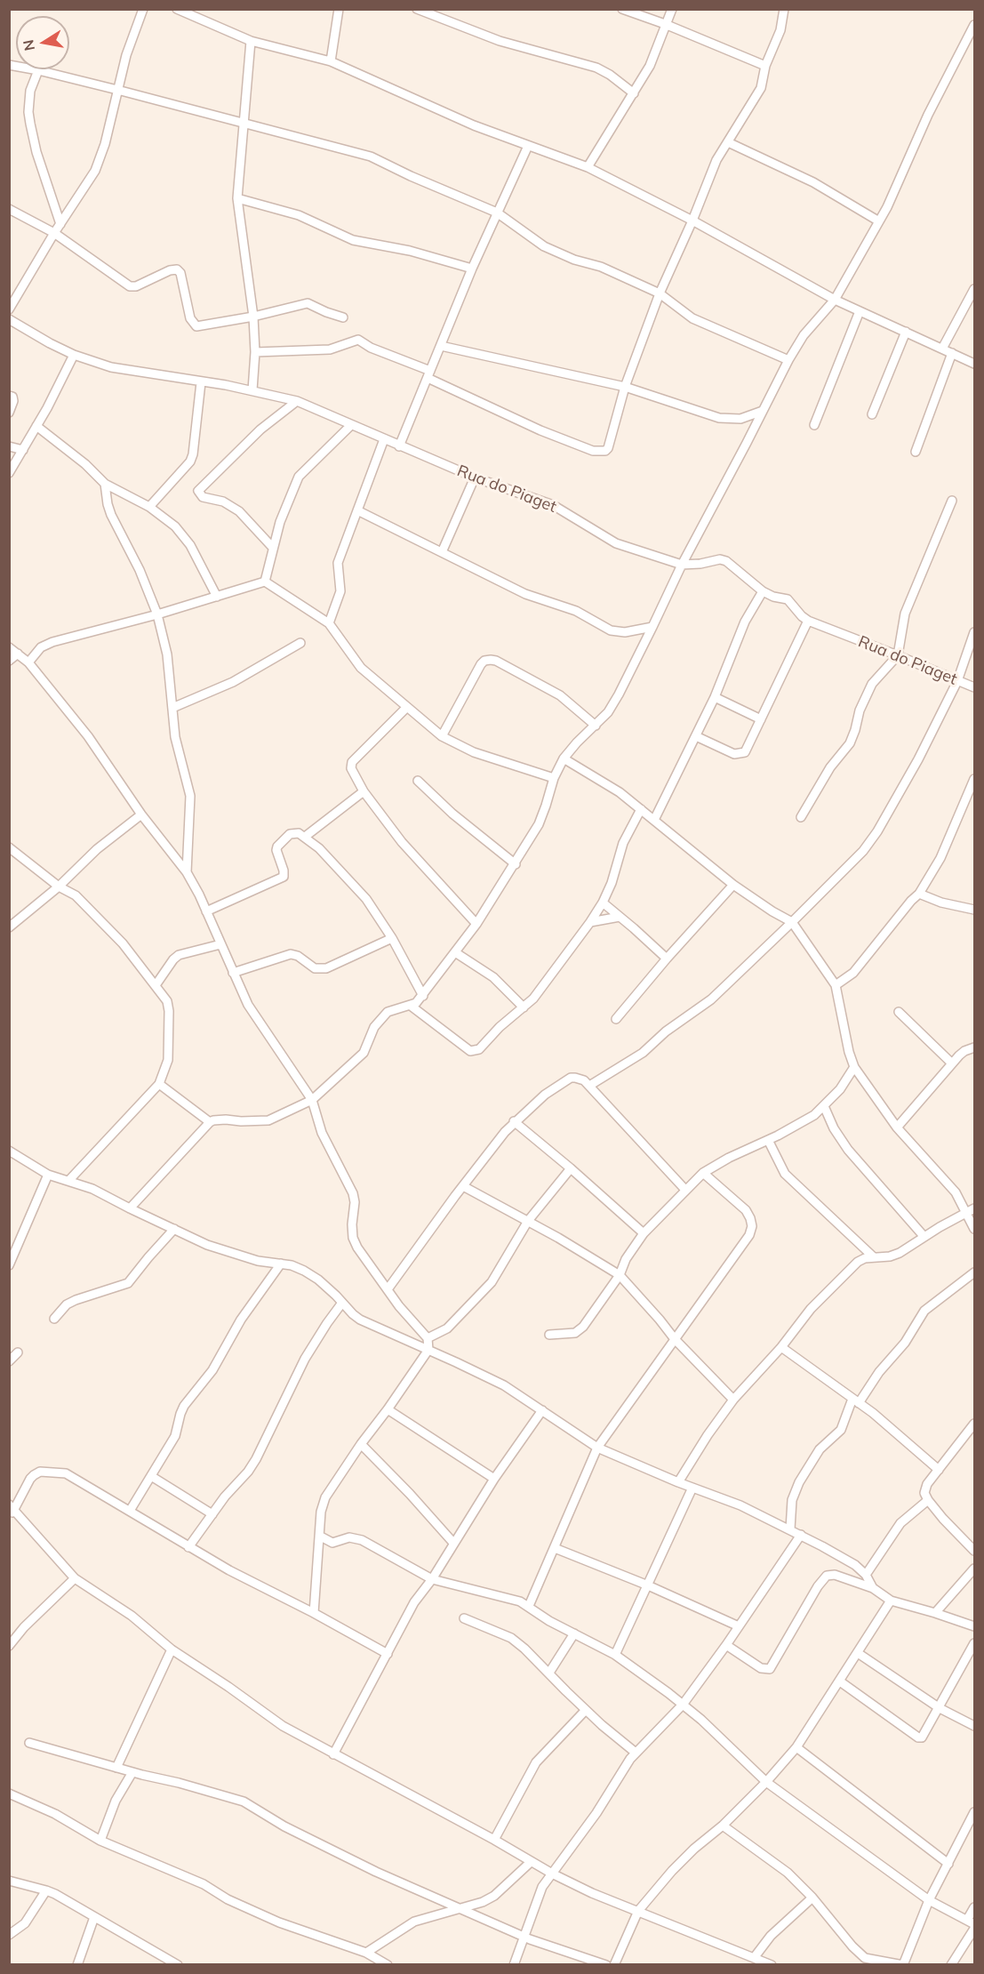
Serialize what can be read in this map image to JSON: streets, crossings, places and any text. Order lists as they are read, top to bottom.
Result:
{
  "streets": {
    "street": ["Rua do Piaget"]
  },
  "north": "left"
}
